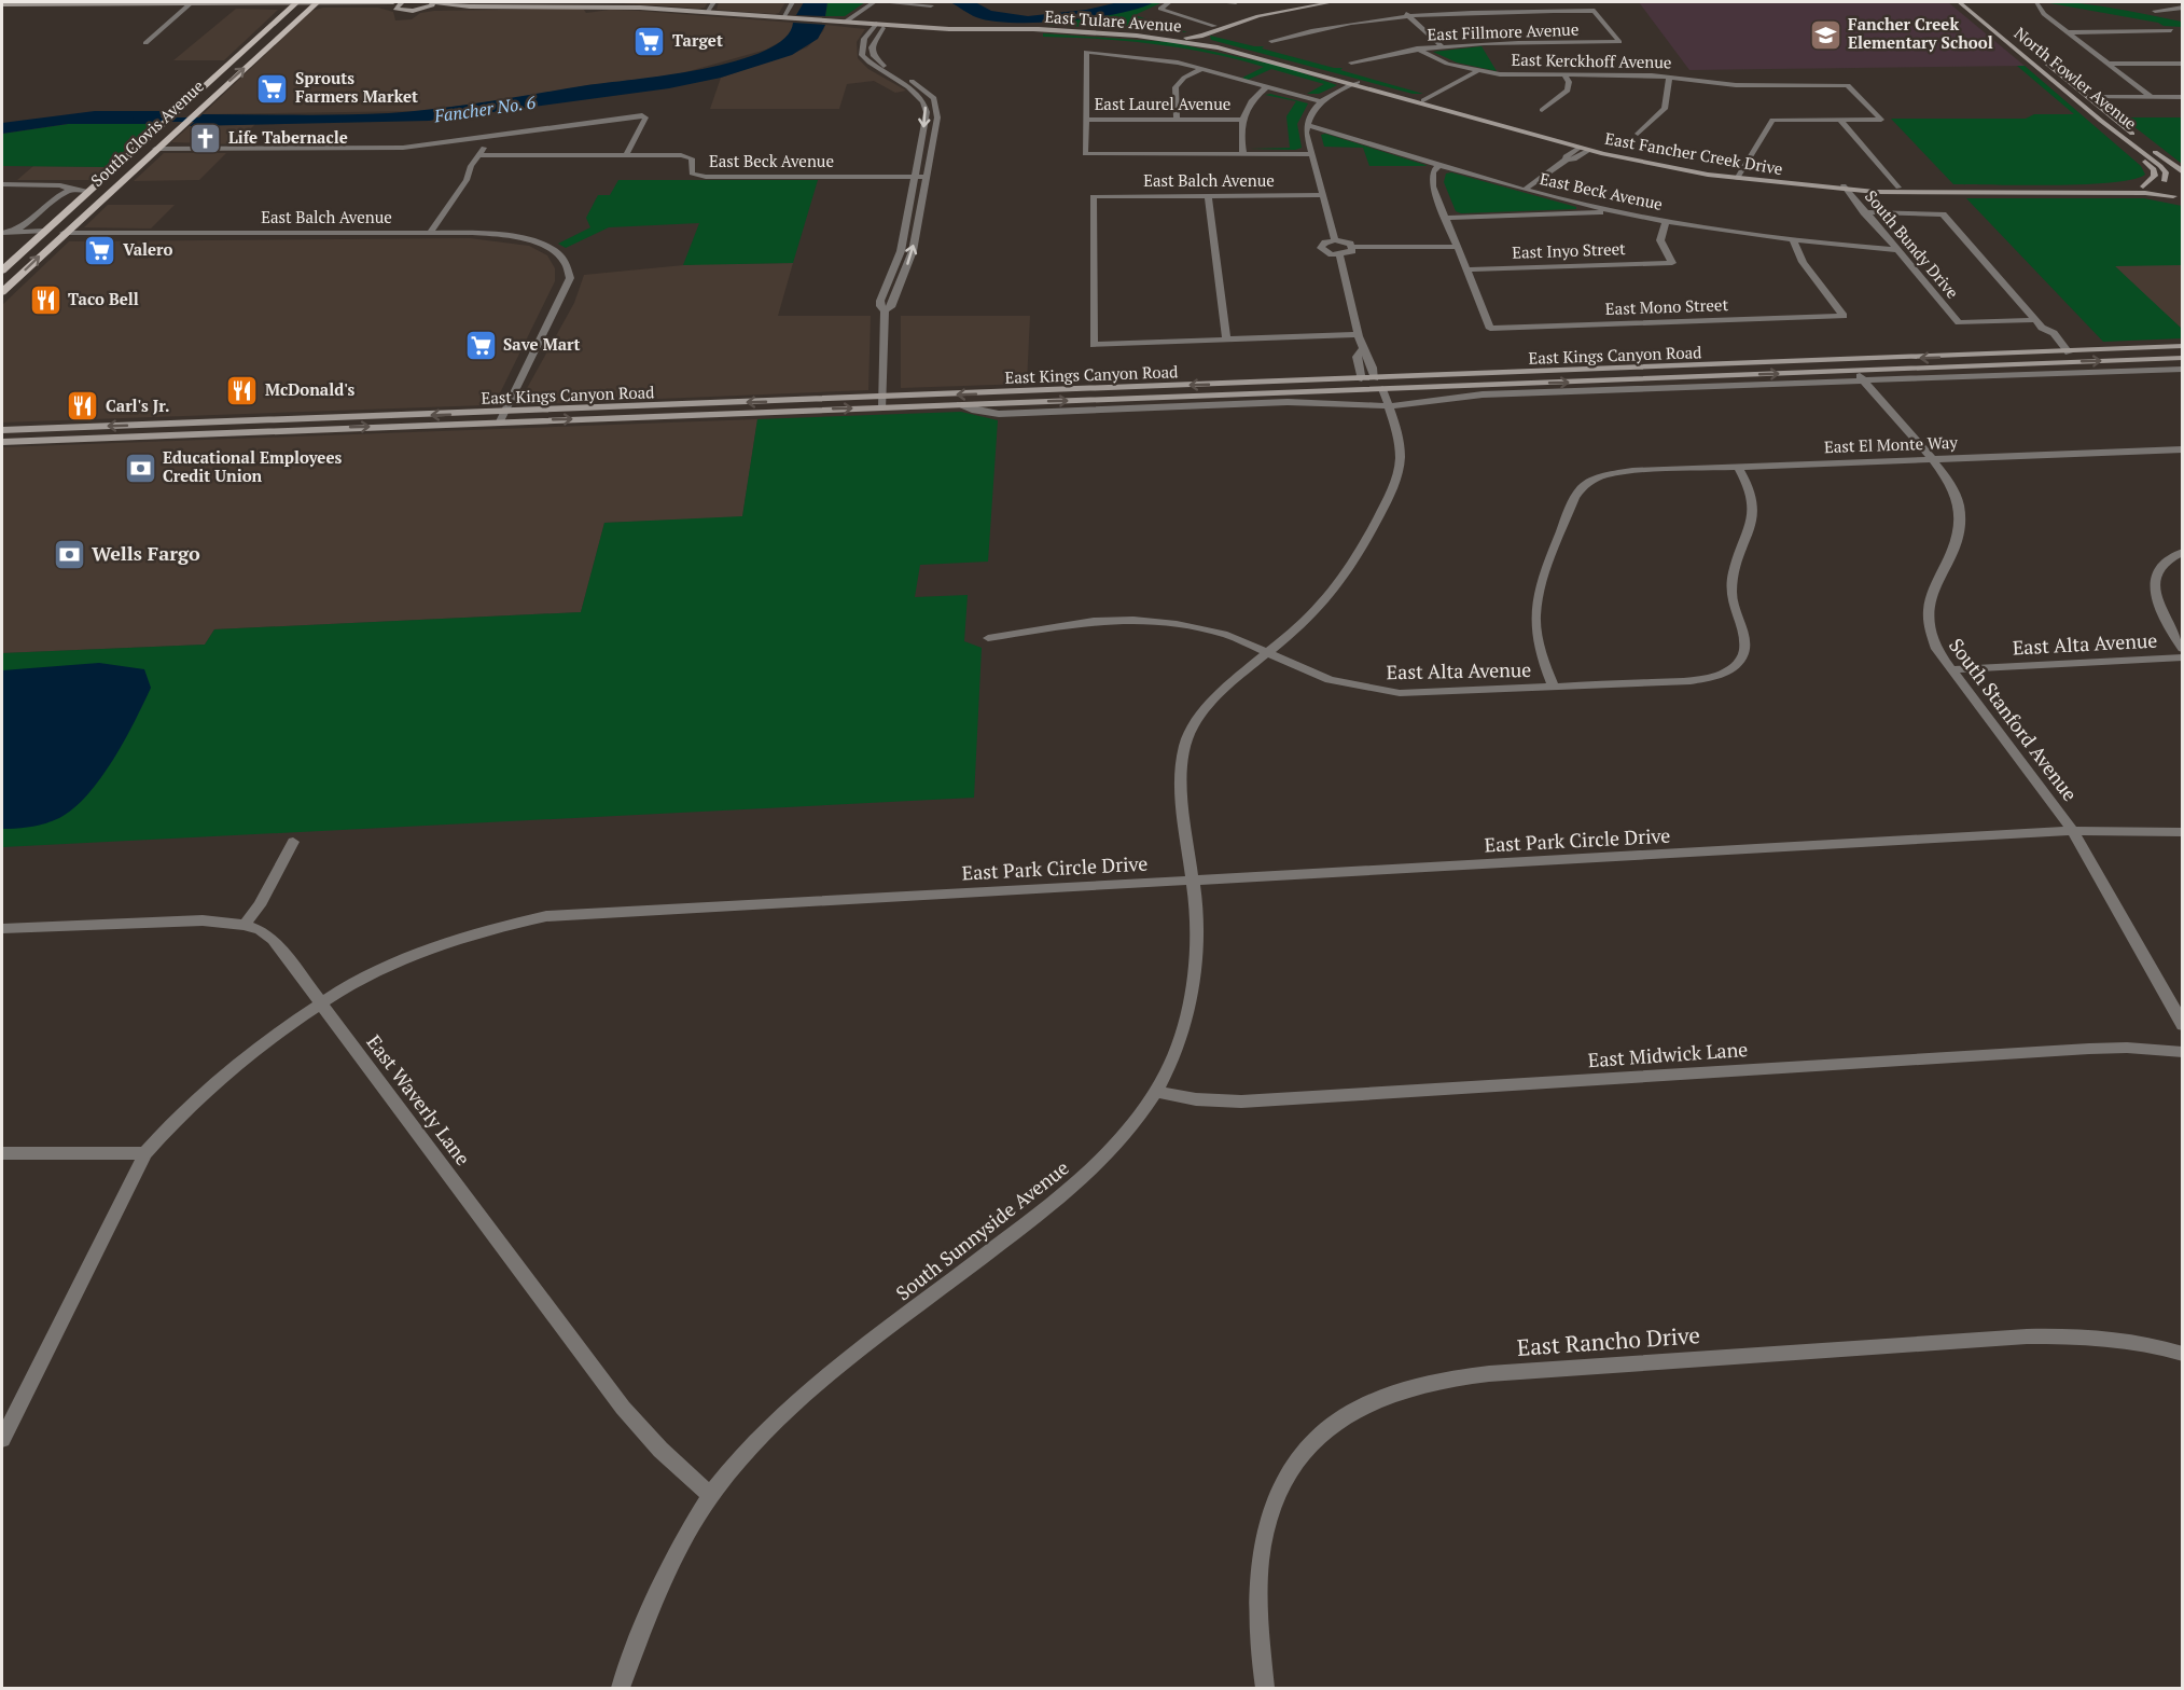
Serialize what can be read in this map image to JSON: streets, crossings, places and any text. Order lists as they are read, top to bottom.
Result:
{
  "streets": {
    "main road": [
      "East Tulare Avenue",
      "North Fowler Avenue",
      "South Clovis Avenue",
      "East Fancher Creek Drive",
      "East Kings Canyon Road"
    ],
    "street": [
      "East Fillmore Avenue",
      "East Kerckhoff Avenue",
      "East Laurel Avenue",
      "East Beck Avenue",
      "East Balch Avenue",
      "South Bundy Drive",
      "East Inyo Street",
      "East Mono Street",
      "East El Monte Way",
      "East Alta Avenue",
      "South Stanford Avenue",
      "East Park Circle Drive",
      "East Midwick Lane",
      "East Waverly Lane",
      "South Sunnyside Avenue",
      "East Rancho Drive"
    ]
  },
  "crossings": [
    ["East Tulare Avenue", "South Clovis Avenue"],
    ["East Tulare Avenue", "East Fancher Creek Drive"],
    ["East Fillmore Avenue", "East Kerckhoff Avenue"],
    ["North Fowler Avenue", "East Fancher Creek Drive"],
    ["South Clovis Avenue", "East Balch Avenue"],
    ["East Fancher Creek Drive", "South Bundy Drive"],
    ["East Beck Avenue", "South Bundy Drive"],
    ["East Beck Avenue", "East Inyo Street"],
    ["East Beck Avenue", "East Mono Street"],
    ["East Balch Avenue", "East Kings Canyon Road"],
    ["East Inyo Street", "East Mono Street"],
    ["East Kings Canyon Road", "South Stanford Avenue"],
    ["East Kings Canyon Road", "South Sunnyside Avenue"],
    ["East El Monte Way", "East Alta Avenue"],
    ["East El Monte Way", "South Stanford Avenue"],
    ["East Alta Avenue", "South Stanford Avenue"],
    ["East Alta Avenue", "South Sunnyside Avenue"],
    ["South Stanford Avenue", "East Park Circle Drive"],
    ["East Park Circle Drive", "East Waverly Lane"],
    ["East Park Circle Drive", "South Sunnyside Avenue"],
    ["East Midwick Lane", "South Sunnyside Avenue"],
    ["East Waverly Lane", "South Sunnyside Avenue"]
  ],
  "water": ["Fancher No. 6"],
  "places": {
    "school or university": ["Fancher Creek Elementary School"],
    "supermarket": [
      "Target",
      "Sprouts Farmers Market",
      "Valero",
      "Save Mart"
    ],
    "church": ["Life Tabernacle"],
    "restaurant": ["Taco Bell", "McDonald's", "Carl's Jr."],
    "bank": ["Educational Employees Credit Union", "Wells Fargo"]
  }
}
